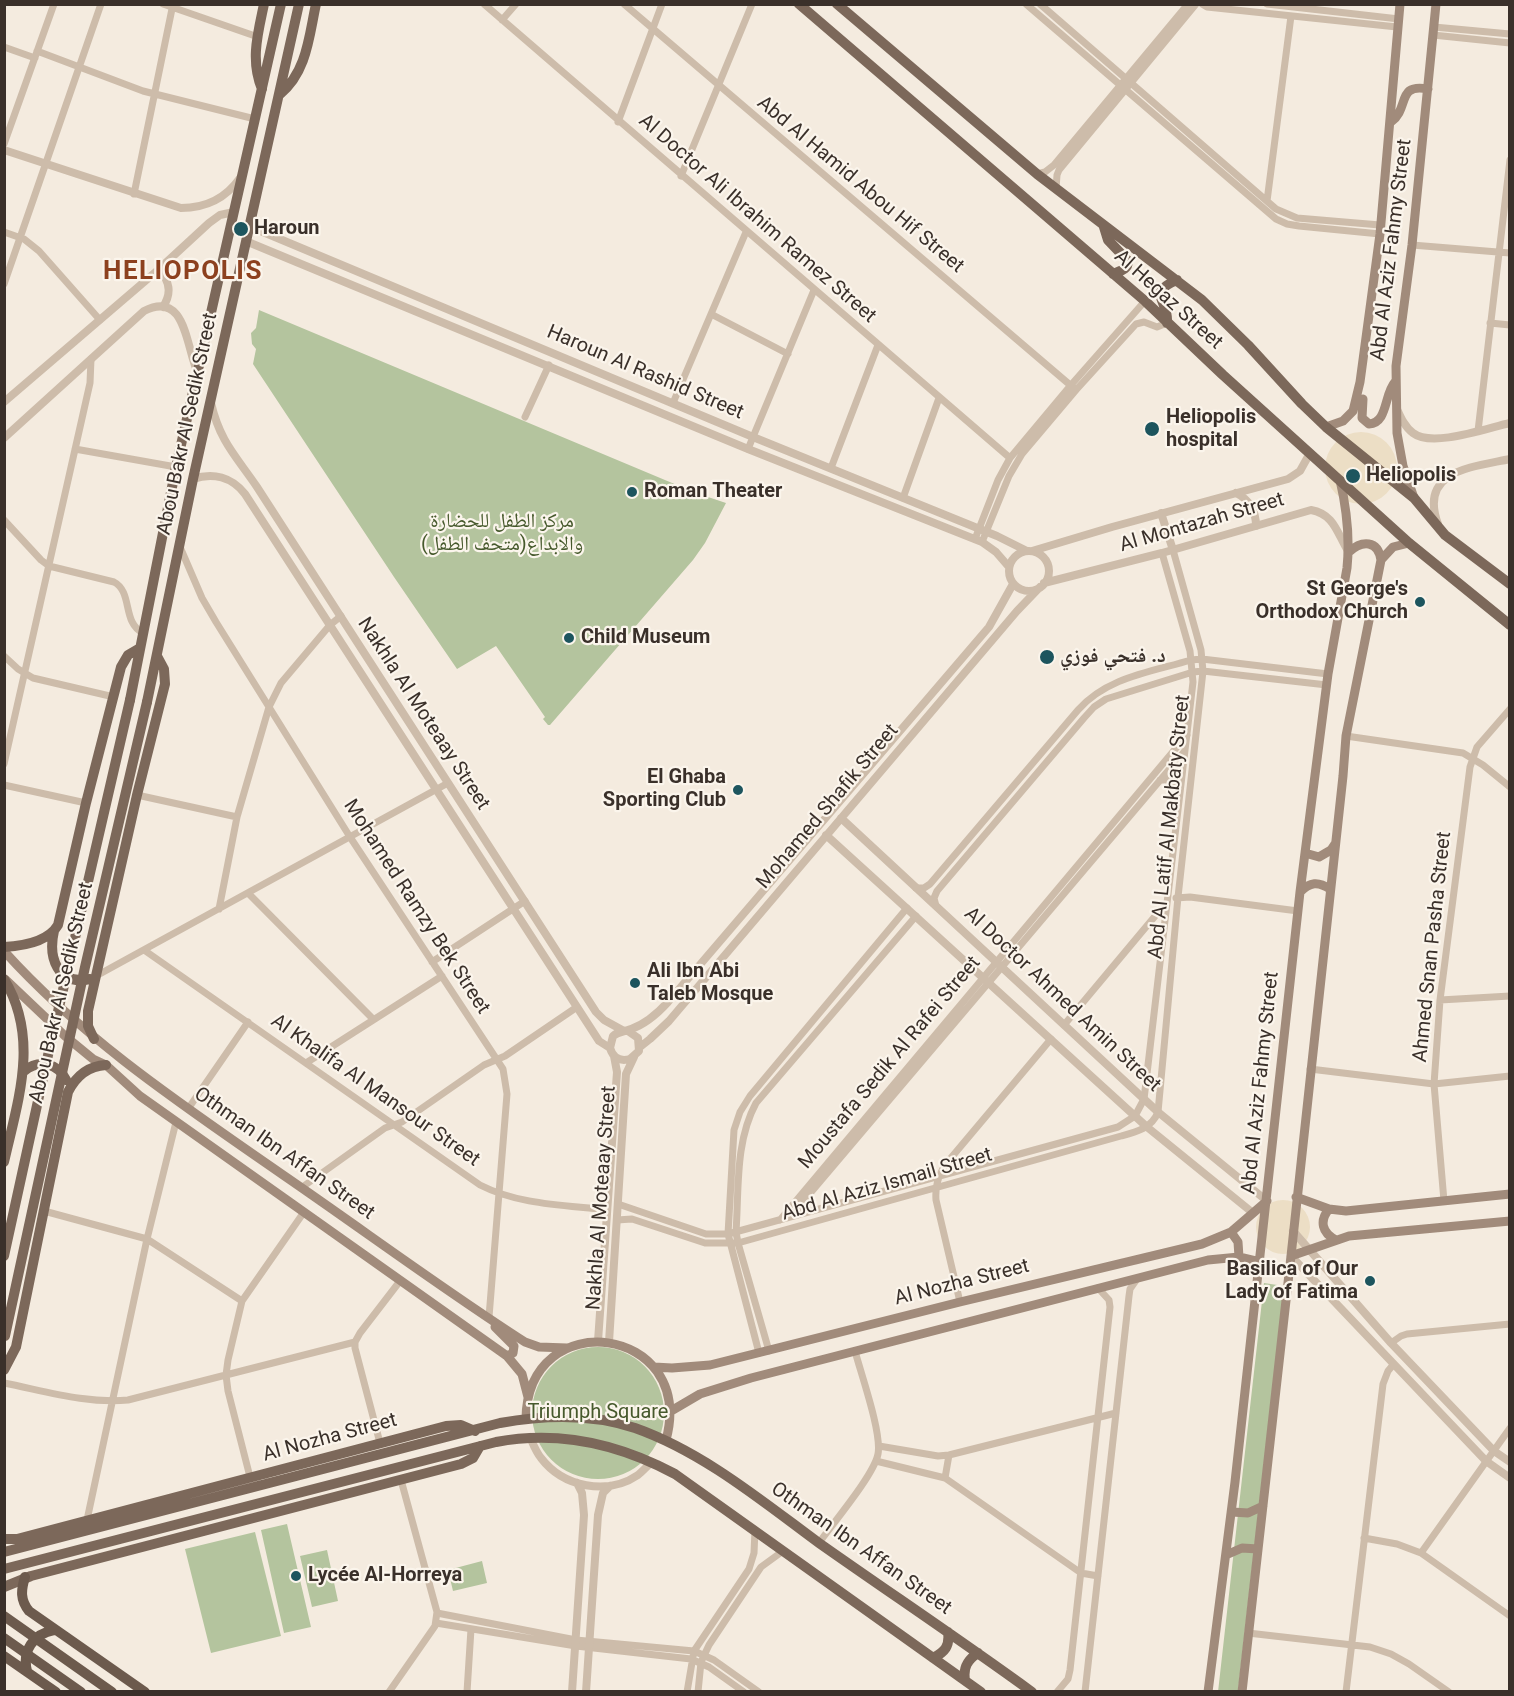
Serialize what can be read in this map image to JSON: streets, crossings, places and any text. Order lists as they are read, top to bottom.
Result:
{
  "streets": {
    "main road": [
      "Abd Al Aziz Fahmy Street",
      "Al Hegaz Street",
      "Abou Bakr Al Sedik Street",
      "Othman Ibn Affan Street",
      "Al Nozha Street"
    ],
    "street": [
      "Abd Al Hamid Abou Hif Street",
      "Al Doctor Ali Ibrahim Ramez Street",
      "Haroun Al Rashid Street",
      "Al Montazah Street",
      "Nakhla Al Moteaay Street",
      "Mohamed Shafik Street",
      "Abd Al Latif Al Makbaty Street",
      "Mohamed Ramzy Bek Street",
      "Ahmed Snan Pasha Street",
      "Al Doctor Ahmed Amin Street",
      "Moustafa Sedik Al Rafei Street",
      "Al Khalifa Al Mansour Street",
      "Abd Al Aziz Ismail Street"
    ]
  },
  "crossings": [
    ["Abd Al Aziz Fahmy Street", "Al Hegaz Street"],
    ["Abd Al Aziz Fahmy Street", "Al Montazah Street"],
    ["Abd Al Aziz Fahmy Street", "Al Doctor Ahmed Amin Street"],
    ["Abd Al Aziz Fahmy Street", "Al Nozha Street"],
    ["Al Hegaz Street", "Al Montazah Street"],
    ["Haroun Al Rashid Street", "Abou Bakr Al Sedik Street"],
    ["Haroun Al Rashid Street", "Al Montazah Street"],
    ["Haroun Al Rashid Street", "Mohamed Shafik Street"],
    ["Abou Bakr Al Sedik Street", "Nakhla Al Moteaay Street"],
    ["Abou Bakr Al Sedik Street", "Mohamed Ramzy Bek Street"],
    ["Abou Bakr Al Sedik Street", "Othman Ibn Affan Street"],
    ["Al Montazah Street", "Mohamed Shafik Street"],
    ["Al Montazah Street", "Abd Al Latif Al Makbaty Street"],
    ["Nakhla Al Moteaay Street", "Mohamed Shafik Street"],
    ["Nakhla Al Moteaay Street", "Al Khalifa Al Mansour Street"],
    ["Nakhla Al Moteaay Street", "Abd Al Aziz Ismail Street"],
    ["Mohamed Shafik Street", "Al Doctor Ahmed Amin Street"],
    ["Abd Al Latif Al Makbaty Street", "Al Doctor Ahmed Amin Street"],
    ["Abd Al Latif Al Makbaty Street", "Moustafa Sedik Al Rafei Street"],
    ["Mohamed Ramzy Bek Street", "Al Khalifa Al Mansour Street"],
    ["Mohamed Ramzy Bek Street", "Othman Ibn Affan Street"],
    ["Al Doctor Ahmed Amin Street", "Moustafa Sedik Al Rafei Street"],
    ["Al Doctor Ahmed Amin Street", "Abd Al Aziz Ismail Street"],
    ["Al Doctor Ahmed Amin Street", "Al Nozha Street"],
    ["Moustafa Sedik Al Rafei Street", "Abd Al Aziz Ismail Street"],
    ["Othman Ibn Affan Street", "Al Nozha Street"]
  ],
  "districts": ["HELIOPOLIS"],
  "parks": ["مركز الطفل للحضارة والابداع(متحف الطفل)", "Triumph Square"],
  "places": [
    "Haroun",
    "Heliopolis hospital",
    "Heliopolis",
    "Roman Theater",
    "St George's Orthodox Church",
    "Child Museum",
    "د. فتحي فوزي",
    "El Ghaba Sporting Club",
    "Ali Ibn Abi Taleb Mosque",
    "Basilica of Our Lady of Fatima",
    "Lycée Al-Horreya"
  ]
}
